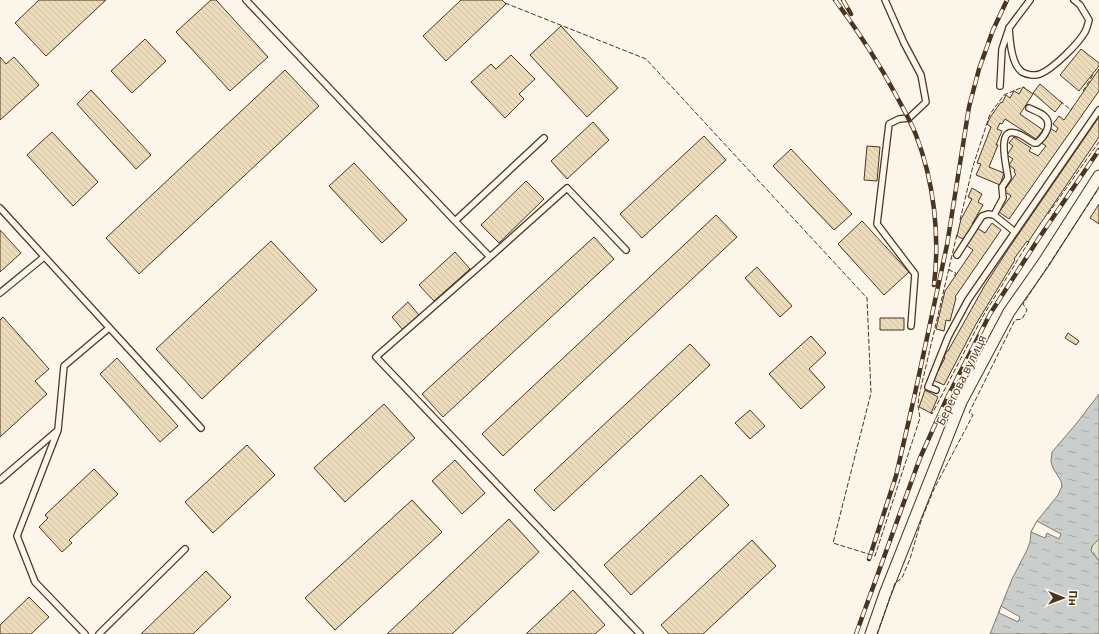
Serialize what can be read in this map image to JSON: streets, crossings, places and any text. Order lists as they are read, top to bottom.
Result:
{
  "streets": {
    "street": ["Берегова вулиця"]
  },
  "north": "right"
}
